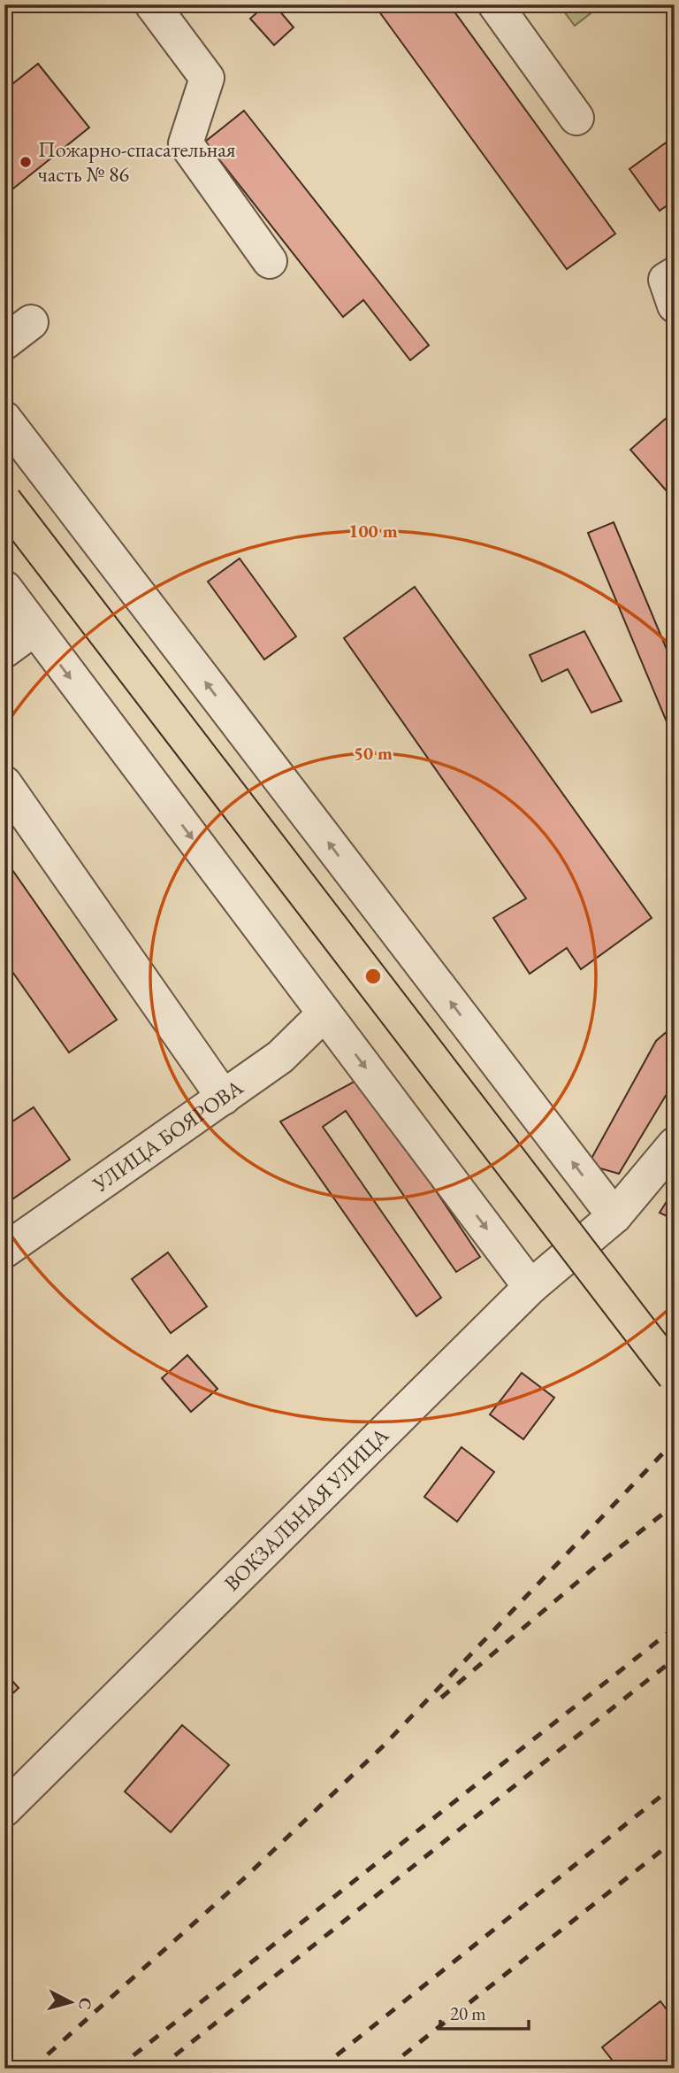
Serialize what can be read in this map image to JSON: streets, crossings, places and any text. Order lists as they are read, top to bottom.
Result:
{
  "streets": {
    "street": ["УЛИЦА БОЯРОВА", "ВОКЗАЛЬНАЯ УЛИЦА"]
  },
  "places": ["Пожарно-спасательная часть № 86"],
  "scale_bar": "20 m",
  "north": "right",
  "rings": ["100 m", "50 m"]
}
